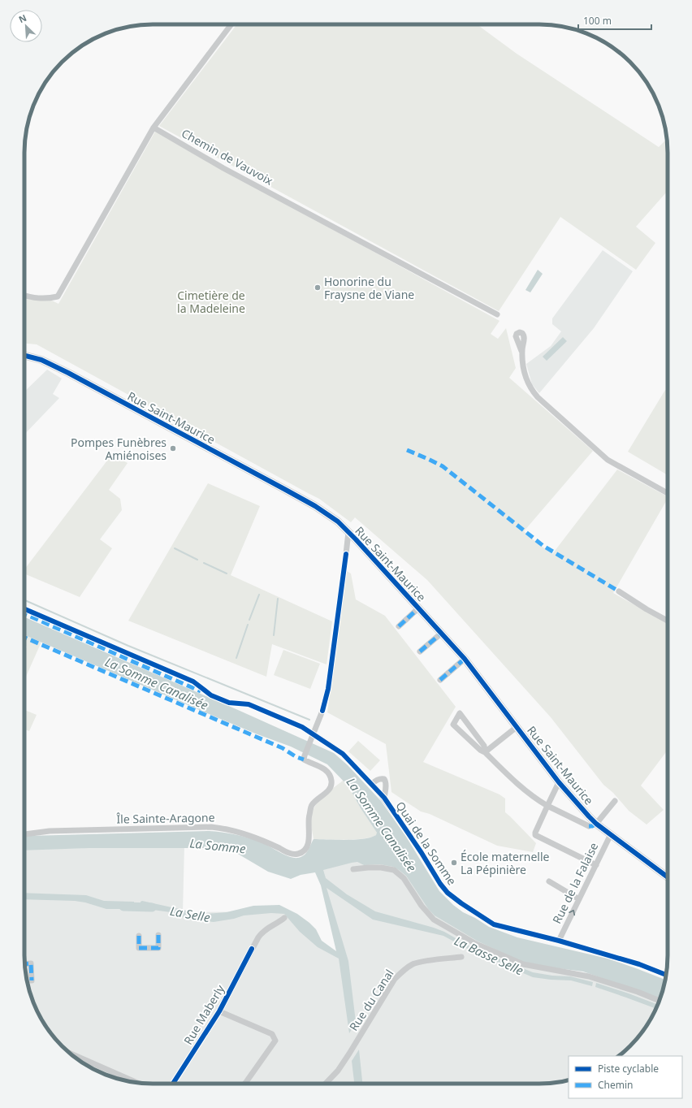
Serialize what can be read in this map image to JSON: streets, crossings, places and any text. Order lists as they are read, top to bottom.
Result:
{
  "streets": {
    "street": [
      "Chemin de Vauvoix",
      "Rue Saint-Maurice",
      "Île Sainte-Aragone",
      "Quai de la Somme",
      "Rue de la Falaise",
      "Rue du Canal",
      "Rue Maberly"
    ]
  },
  "crossings": [
    ["Rue Saint-Maurice", "Rue de la Falaise"],
    ["Île Sainte-Aragone", "Quai de la Somme"],
    ["Quai de la Somme", "Rue de la Falaise"]
  ],
  "one_way": ["Rue de la Falaise"],
  "water": [
    "La Somme Canalisée",
    "La Somme",
    "La Selle",
    "La Basse Selle"
  ],
  "parks": ["Cimetière de la Madeleine"],
  "places": ["Honorine du Fraysne de Viane", "Pompes Funèbres Amiénoises", "École maternelle La Pépinière"],
  "legend": ["Piste cyclable", "Chemin"],
  "scale_bar": "100 m",
  "north": "top left"
}
